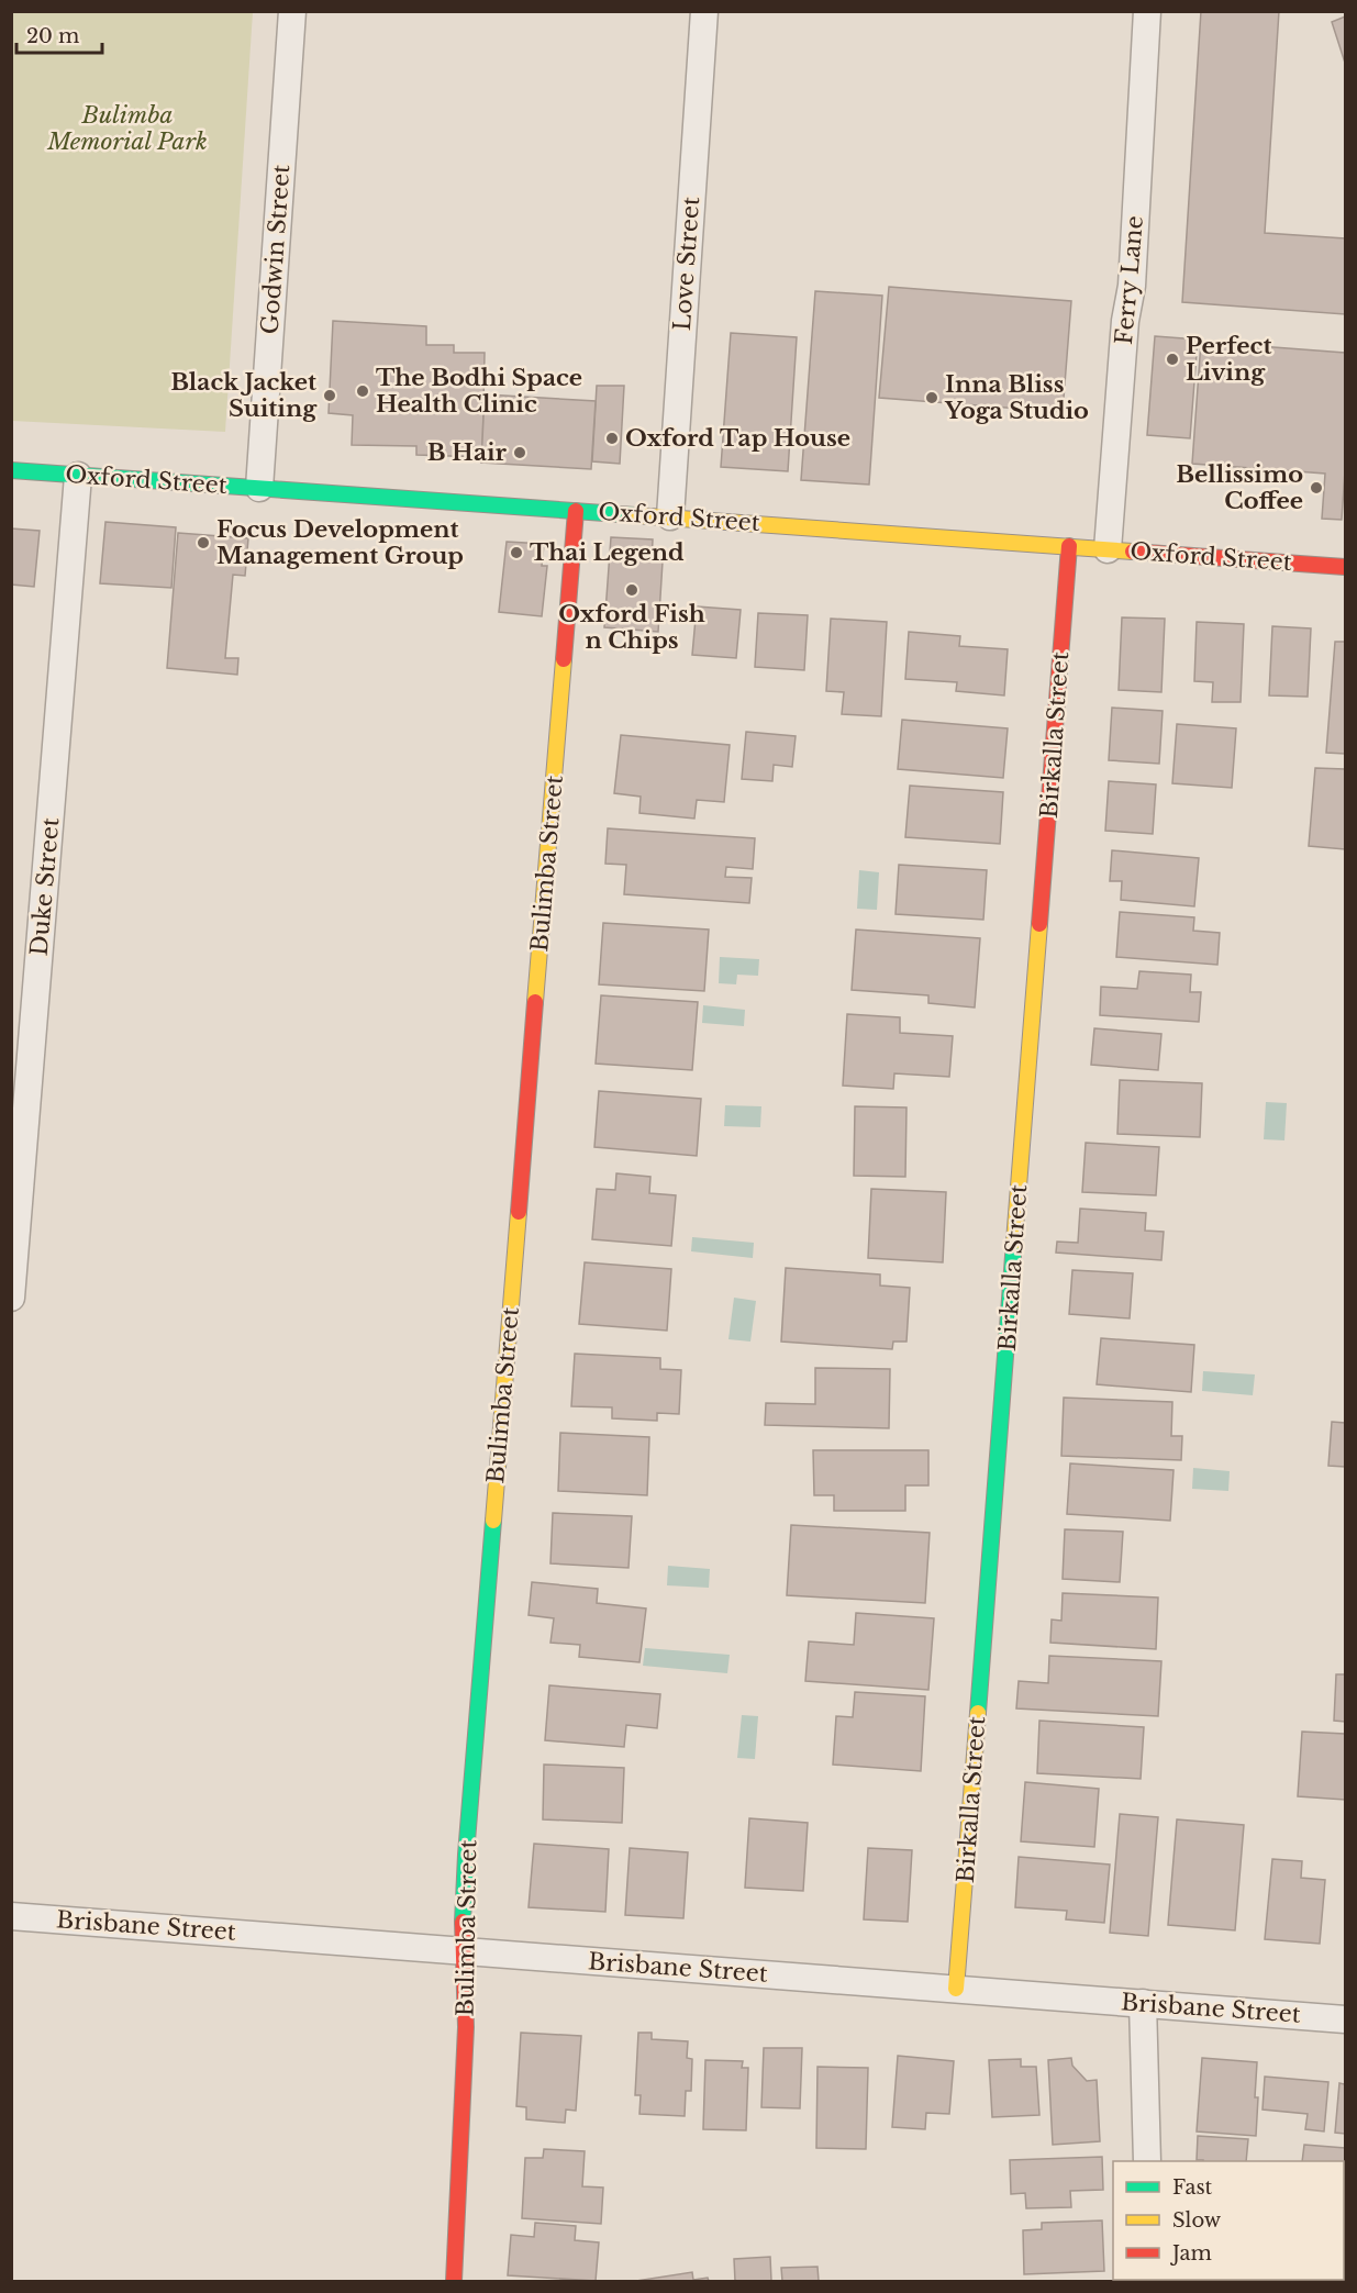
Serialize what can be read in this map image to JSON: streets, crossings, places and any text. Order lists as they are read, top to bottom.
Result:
{
  "streets": {
    "street": [
      "Godwin Street",
      "Love Street",
      "Ferry Lane",
      "Oxford Street",
      "Birkalla Street",
      "Bulimba Street",
      "Duke Street",
      "Brisbane Street"
    ]
  },
  "crossings": [
    ["Godwin Street", "Oxford Street"],
    ["Love Street", "Oxford Street"],
    ["Ferry Lane", "Oxford Street"],
    ["Oxford Street", "Birkalla Street"],
    ["Oxford Street", "Bulimba Street"],
    ["Oxford Street", "Duke Street"],
    ["Birkalla Street", "Brisbane Street"],
    ["Bulimba Street", "Brisbane Street"]
  ],
  "parks": ["Bulimba Memorial Park"],
  "places": [
    "Perfect Living",
    "The Bodhi Space Health Clinic",
    "Black Jacket Suiting",
    "Inna Bliss Yoga Studio",
    "Oxford Tap House",
    "B Hair",
    "Bellissimo Coffee",
    "Focus Development Management Group",
    "Thai Legend",
    "Oxford Fish n Chips"
  ],
  "legend": ["Fast", "Slow", "Jam"],
  "scale_bar": "20 m"
}
